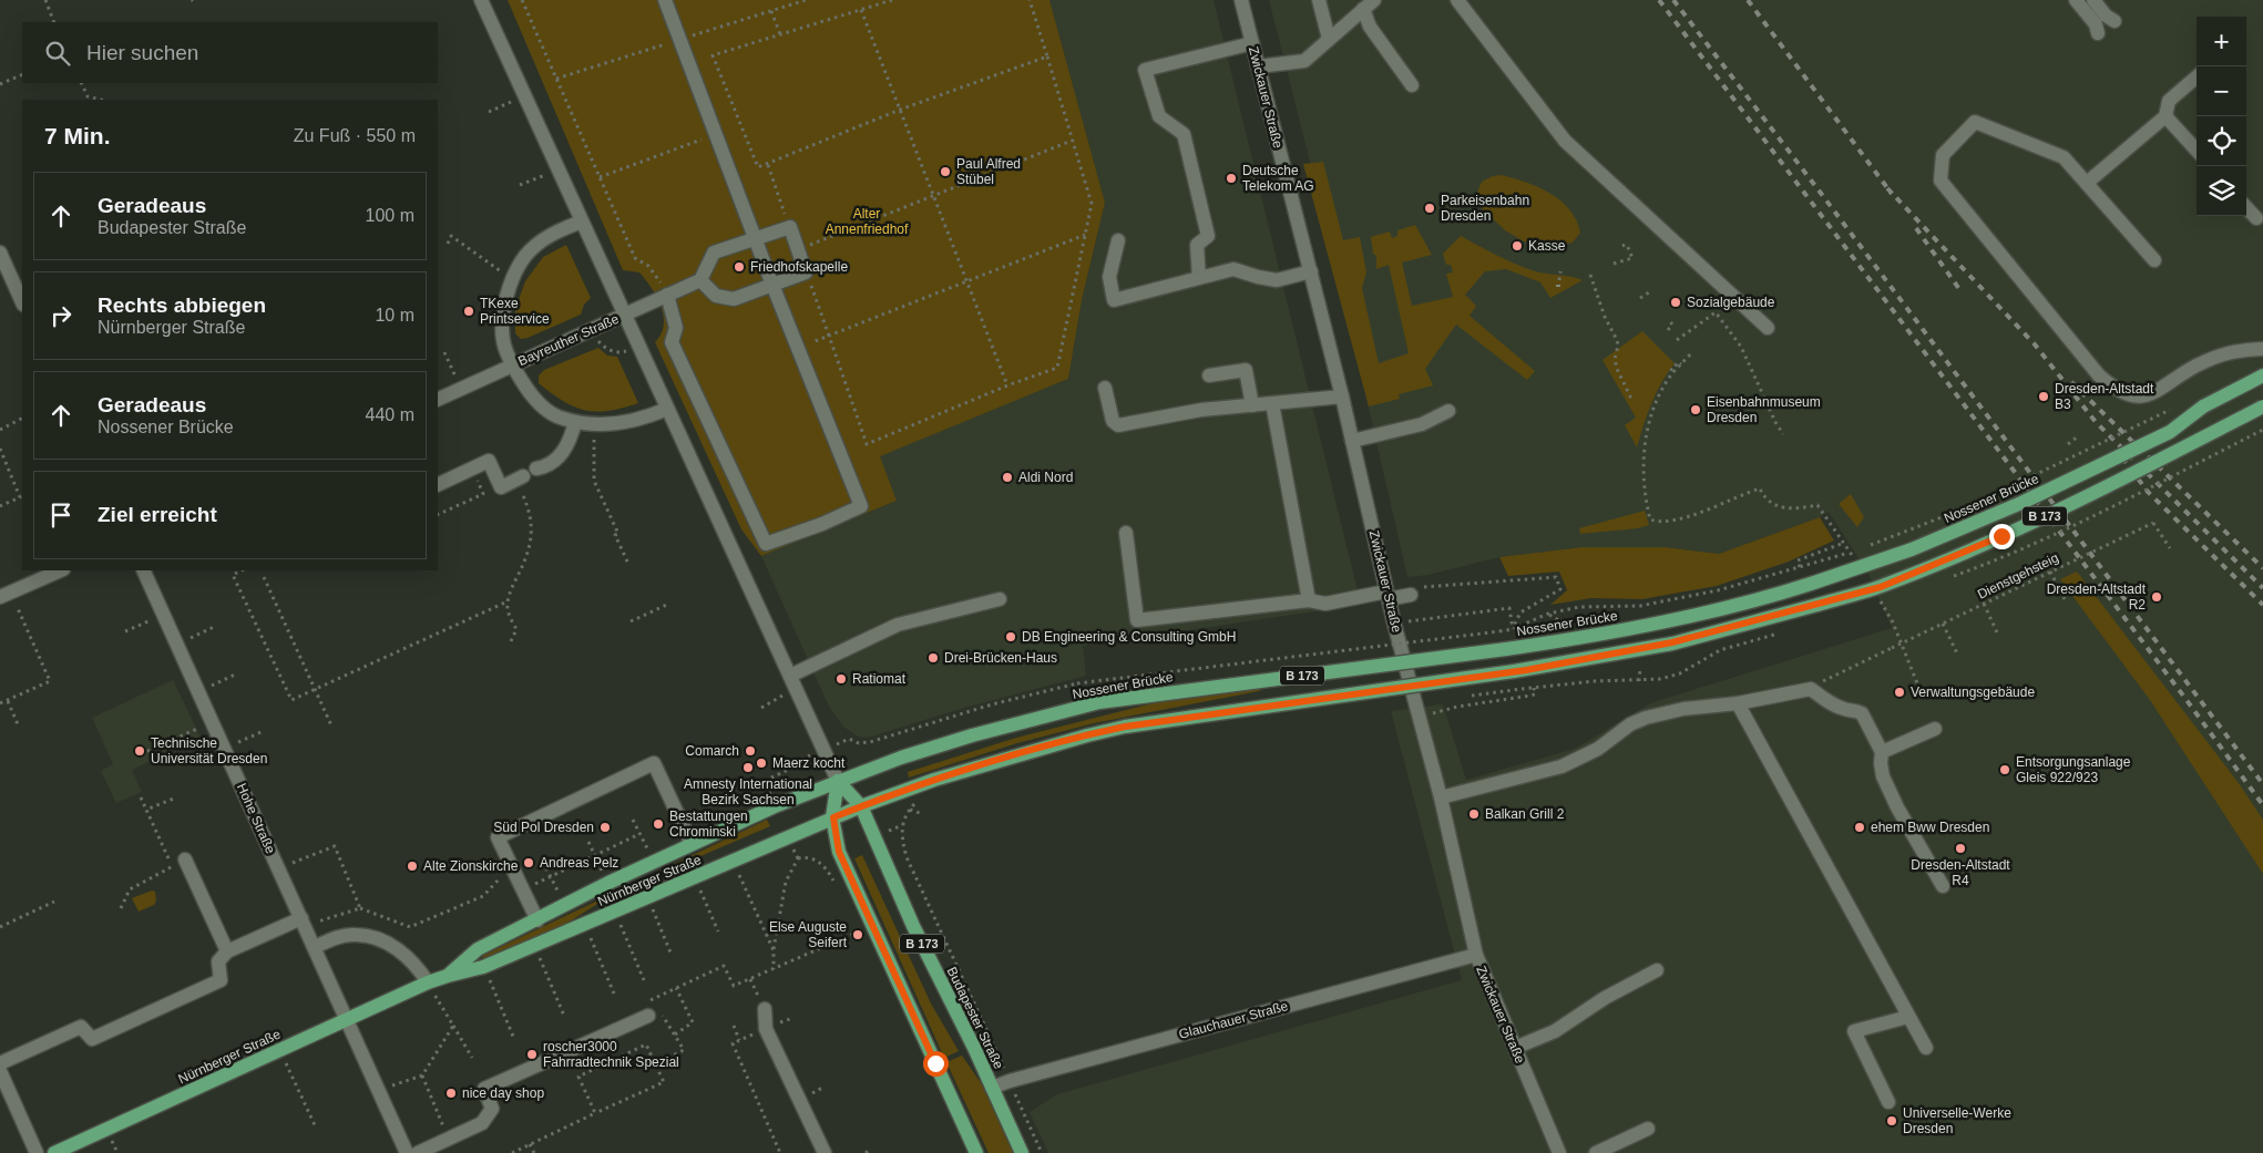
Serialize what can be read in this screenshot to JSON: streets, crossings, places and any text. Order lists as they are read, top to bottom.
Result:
{
  "streets": {
    "main road": [
      "Nossener Brücke",
      "B 173",
      "Nürnberger Straße",
      "Budapester Straße"
    ],
    "street": [
      "Zwickauer Straße",
      "Bayreuther Straße",
      "Hohe Straße",
      "Glauchauer Straße"
    ],
    "path": ["Dienstgehsteig"]
  },
  "crossings": [
    ["Zwickauer Straße", "Glauchauer Straße"],
    ["Nossener Brücke", "B 173"],
    ["Nossener Brücke", "Nürnberger Straße"],
    ["Nossener Brücke", "Budapester Straße"],
    ["B 173", "Nürnberger Straße"],
    ["B 173", "Budapester Straße"],
    ["Hohe Straße", "Nürnberger Straße"],
    ["Nürnberger Straße", "Budapester Straße"],
    ["Budapester Straße", "Glauchauer Straße"]
  ],
  "parks": ["Alter Annenfriedhof"],
  "places": [
    "Paul Alfred Stübel",
    "Deutsche Telekom AG",
    "Parkeisenbahn Dresden",
    "Kasse",
    "Friedhofskapelle",
    "Sozialgebäude",
    "TKexe Printservice",
    "Dresden-Altstadt B3",
    "Eisenbahnmuseum Dresden",
    "Aldi Nord",
    "Dresden-Altstadt R2",
    "DB Engineering & Consulting GmbH",
    "Drei-Brücken-Haus",
    "Ratiomat",
    "Verwaltungsgebäude",
    "Technische Universität Dresden",
    "Comarch",
    "Maerz kocht",
    "Amnesty International Bezirk Sachsen",
    "Entsorgungsanlage Gleis 922/923",
    "Balkan Grill 2",
    "Bestattungen Chrominski",
    "Süd Pol Dresden",
    "ehem Bww Dresden",
    "Dresden-Altstadt R4",
    "Andreas Pelz",
    "Alte Zionskirche",
    "Else Auguste Seifert",
    "roscher3000 Fahrradtechnik Spezial",
    "nice day shop",
    "Universelle-Werke Dresden"
  ],
  "page": {
    "map_buttons": ["+", "−"],
    "search": "Hier suchen",
    "heading": ["7 Min.", "Zu Fuß · 550 m"],
    "list": [
      ["Geradeaus", "Budapester Straße", "100 m"],
      ["Rechts abbiegen", "Nürnberger Straße", "10 m"],
      ["Geradeaus", "Nossener Brücke", "440 m"],
      "Ziel erreicht"
    ]
  }
}
